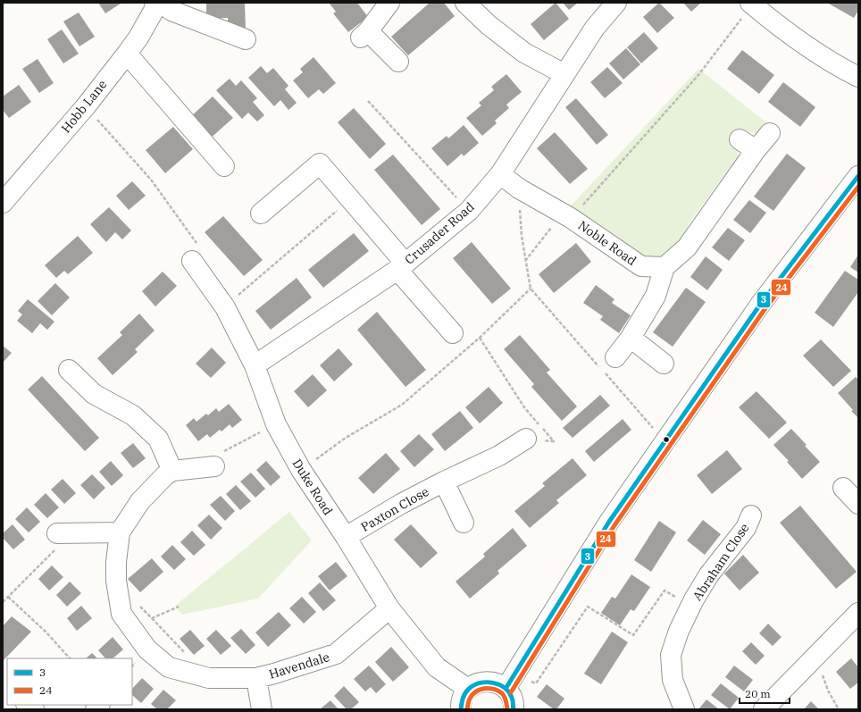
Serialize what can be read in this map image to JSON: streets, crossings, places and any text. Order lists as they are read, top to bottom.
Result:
{
  "streets": {
    "street": [
      "Hobb Lane",
      "Crusader Road",
      "Noble Road",
      "Duke Road",
      "Paxton Close",
      "Abraham Close",
      "Havendale"
    ]
  },
  "crossings": [
    ["Crusader Road", "Noble Road"],
    ["Crusader Road", "Duke Road"],
    ["Duke Road", "Paxton Close"],
    ["Duke Road", "Havendale"]
  ],
  "lines": ["transit line 3", "transit line 24"],
  "legend": ["3", "24"],
  "scale_bar": "20 m"
}
